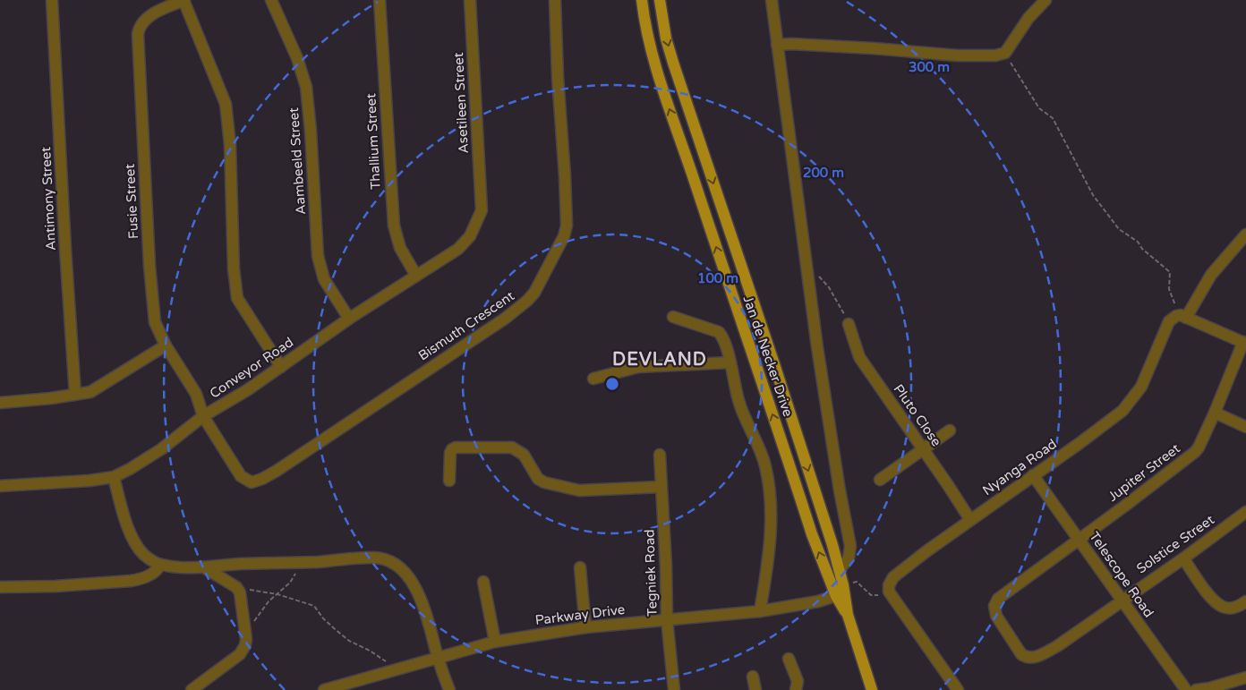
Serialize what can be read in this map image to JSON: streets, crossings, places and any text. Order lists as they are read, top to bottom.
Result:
{
  "streets": {
    "main road": ["Jan de Necker Drive"],
    "street": [
      "Asetileen Street",
      "Thallium Street",
      "Aambeeld Street",
      "Antimony Street",
      "Fusie Street",
      "Bismuth Crescent",
      "Conveyor Road",
      "Pluto Close",
      "Nyanga Road",
      "Jupiter Street",
      "Solstice Street",
      "Tegniek Road",
      "Telescope Road",
      "Parkway Drive"
    ]
  },
  "crossings": [
    ["Asetileen Street", "Conveyor Road"],
    ["Thallium Street", "Conveyor Road"],
    ["Aambeeld Street", "Conveyor Road"],
    ["Fusie Street", "Bismuth Crescent"],
    ["Fusie Street", "Conveyor Road"],
    ["Bismuth Crescent", "Conveyor Road"],
    ["Jan de Necker Drive", "Parkway Drive"],
    ["Pluto Close", "Nyanga Road"],
    ["Nyanga Road", "Telescope Road"],
    ["Jupiter Street", "Solstice Street"],
    ["Jupiter Street", "Telescope Road"],
    ["Solstice Street", "Telescope Road"],
    ["Tegniek Road", "Parkway Drive"]
  ],
  "districts": ["DEVLAND"],
  "rings": ["300 m", "200 m", "100 m"]
}
